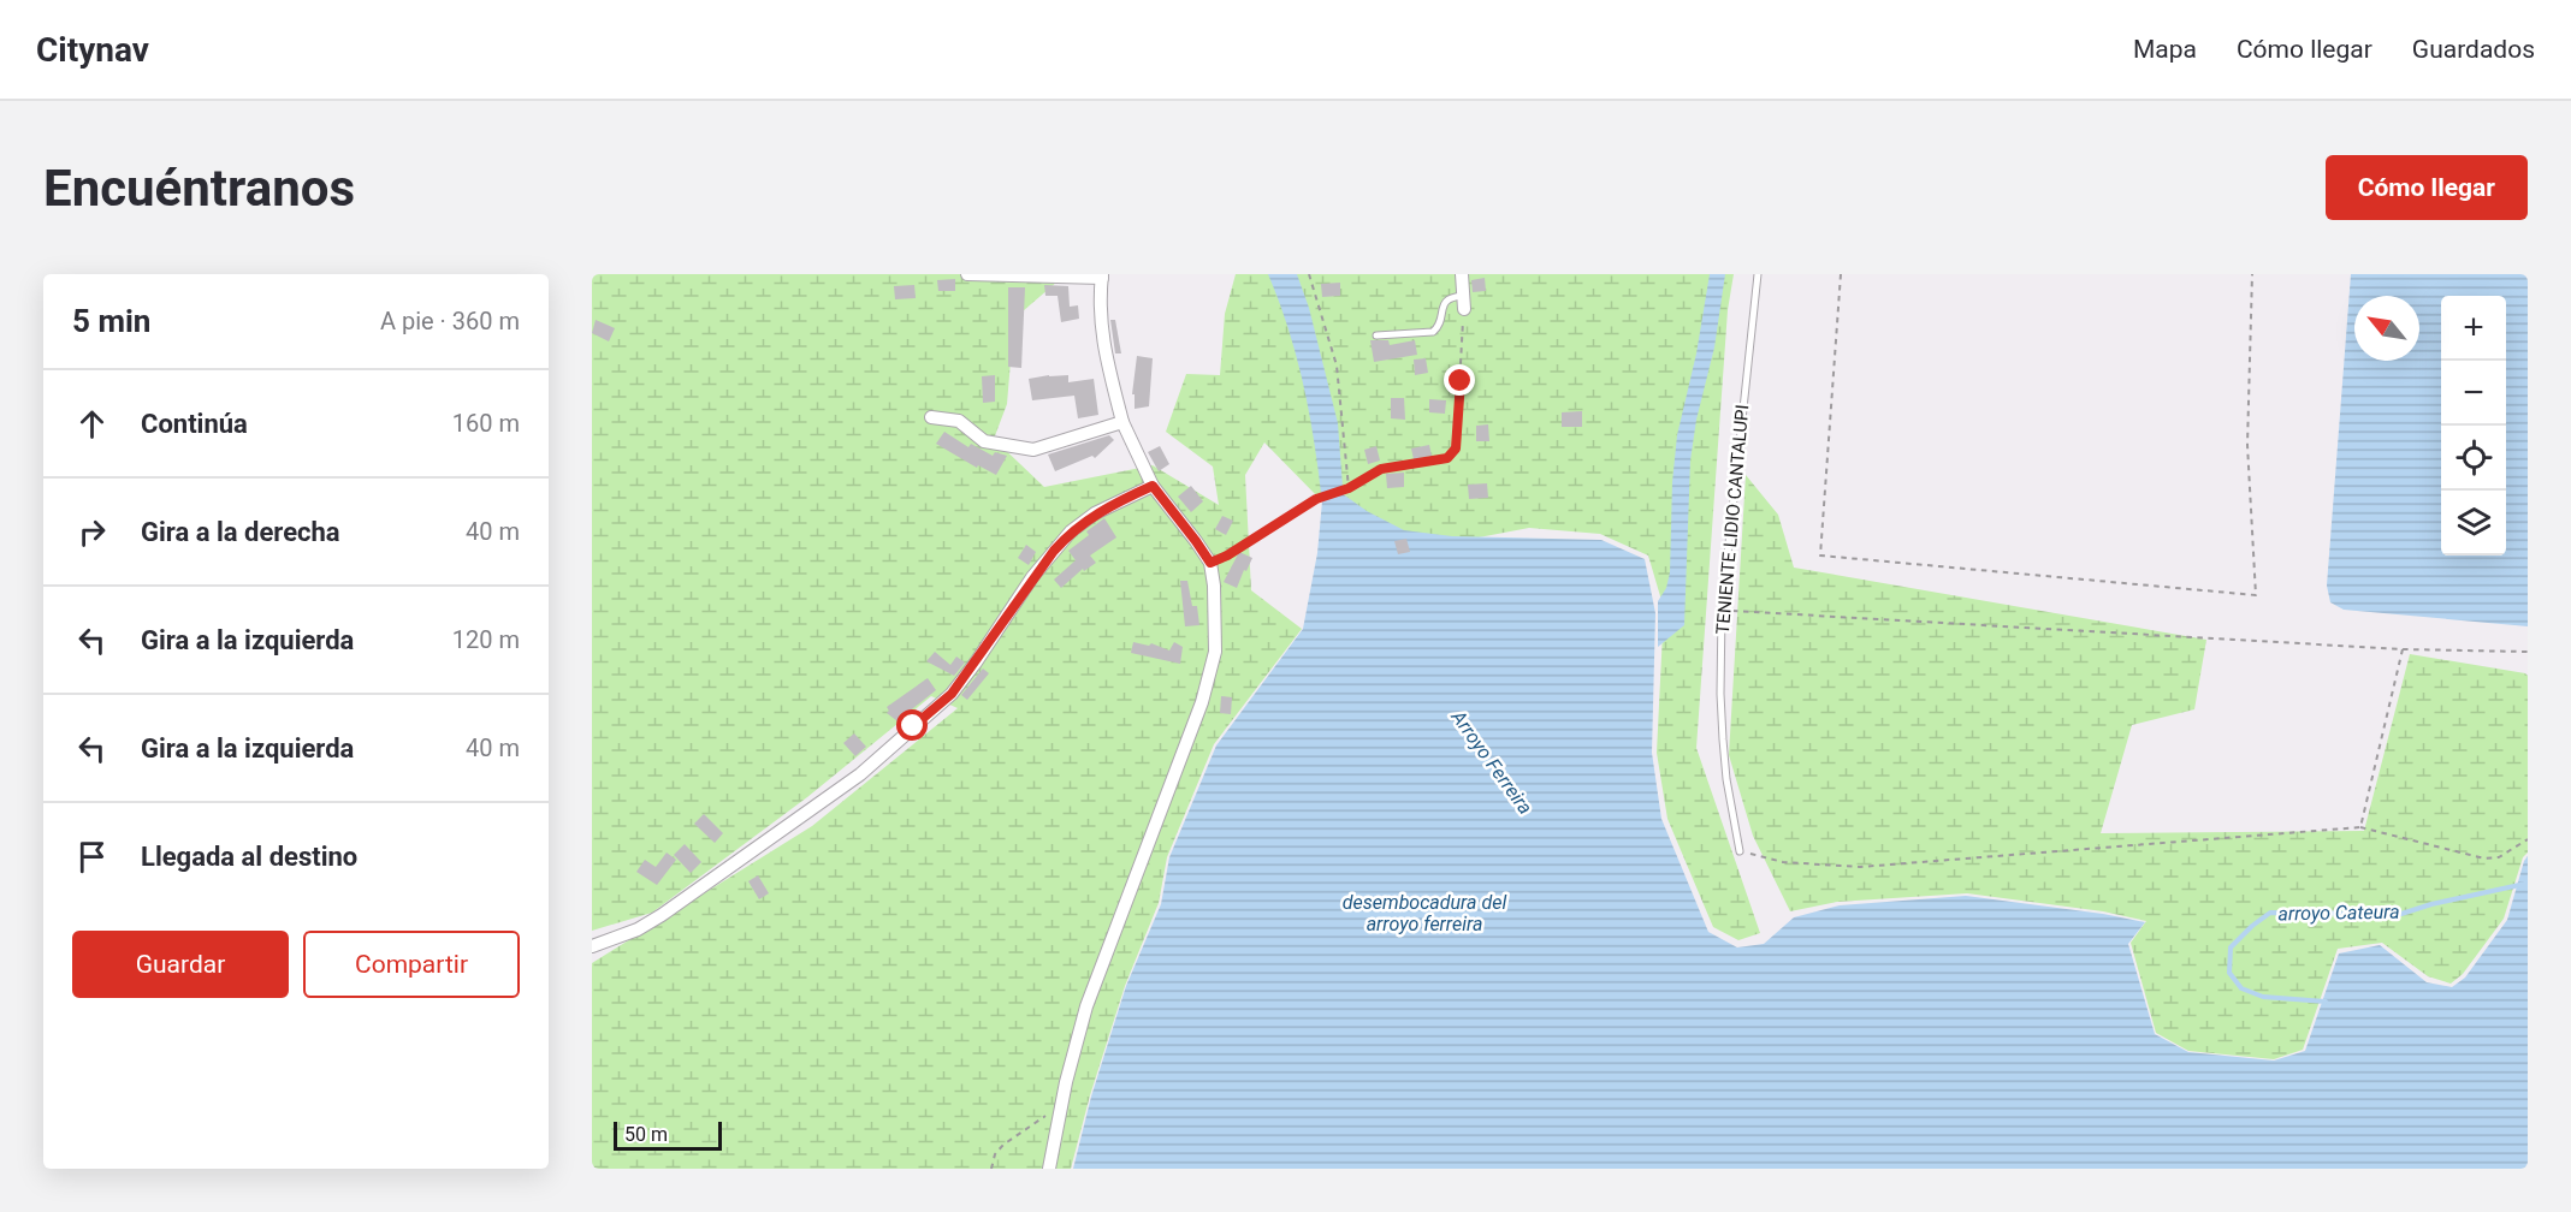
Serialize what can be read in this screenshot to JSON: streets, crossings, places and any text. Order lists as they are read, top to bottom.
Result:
{
  "streets": {
    "lane": ["TENIENTE LIDIO CANTALUPI"]
  },
  "water": ["Arroyo Ferreira", "desembocadura del arroyo ferreira", "arroyo Cateura"],
  "scale_bar": "50 m",
  "north": "top left",
  "page": {
    "header": "Citynav",
    "nav": ["Mapa", "Cómo llegar", "Guardados"],
    "buttons": [
      "Cómo llegar",
      ["Guardar", "Compartir"]
    ],
    "title": "Encuéntranos",
    "heading": ["5 min", "A pie · 360 m"],
    "map_buttons": ["+", "−"],
    "list": [
      ["Continúa", "160 m"],
      ["Gira a la derecha", "40 m"],
      ["Gira a la izquierda", "120 m"],
      ["Gira a la izquierda", "40 m"],
      "Llegada al destino"
    ],
    "scale": "50 m"
  }
}
